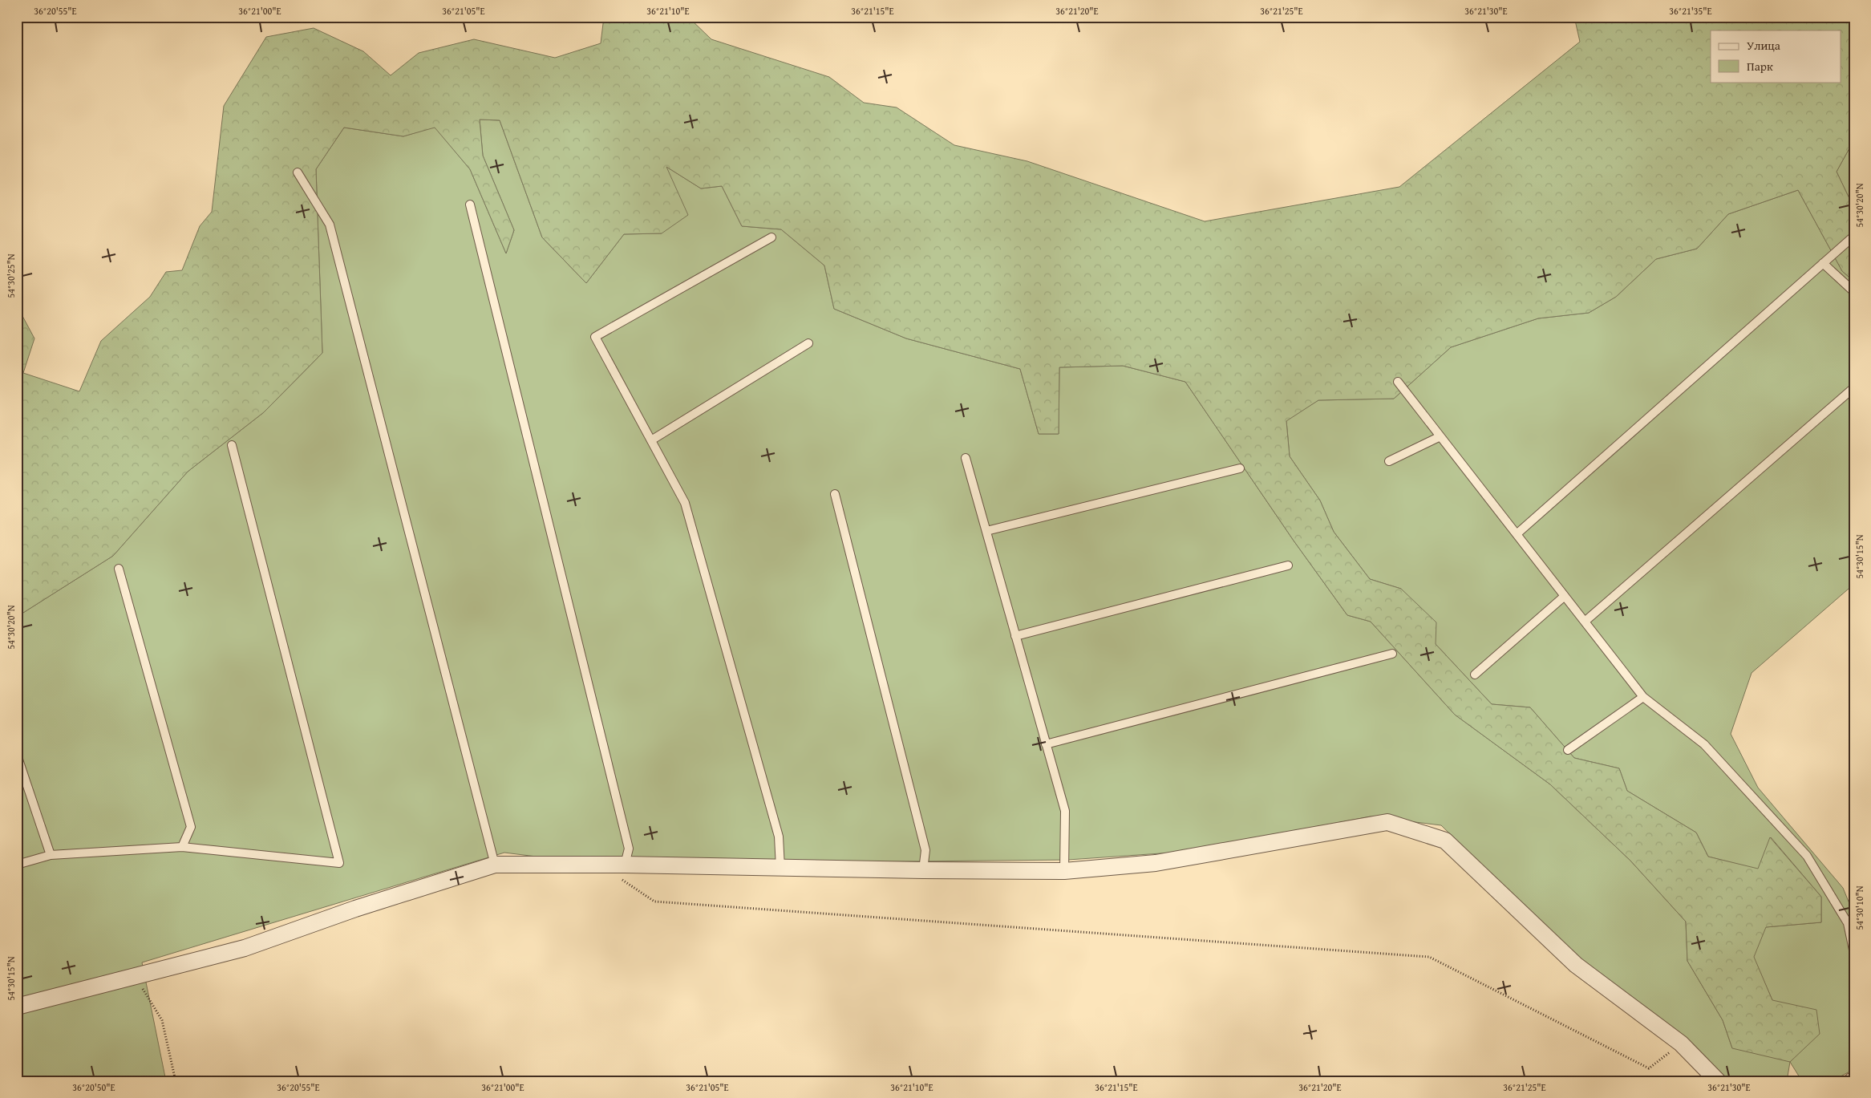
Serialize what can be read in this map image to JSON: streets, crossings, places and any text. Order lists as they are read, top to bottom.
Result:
{
  "legend": ["Улица", "Парк"],
  "coordinates": [
    "36°20'55\"E",
    "36°21'00\"E",
    "36°21'05\"E",
    "36°21'10\"E",
    "36°21'15\"E",
    "36°21'20\"E",
    "36°21'25\"E",
    "36°21'30\"E",
    "36°21'35\"E",
    "54°30'20\"N",
    "54°30'25\"N",
    "54°30'15\"N",
    "54°30'10\"N",
    "36°20'50\"E"
  ]
}
